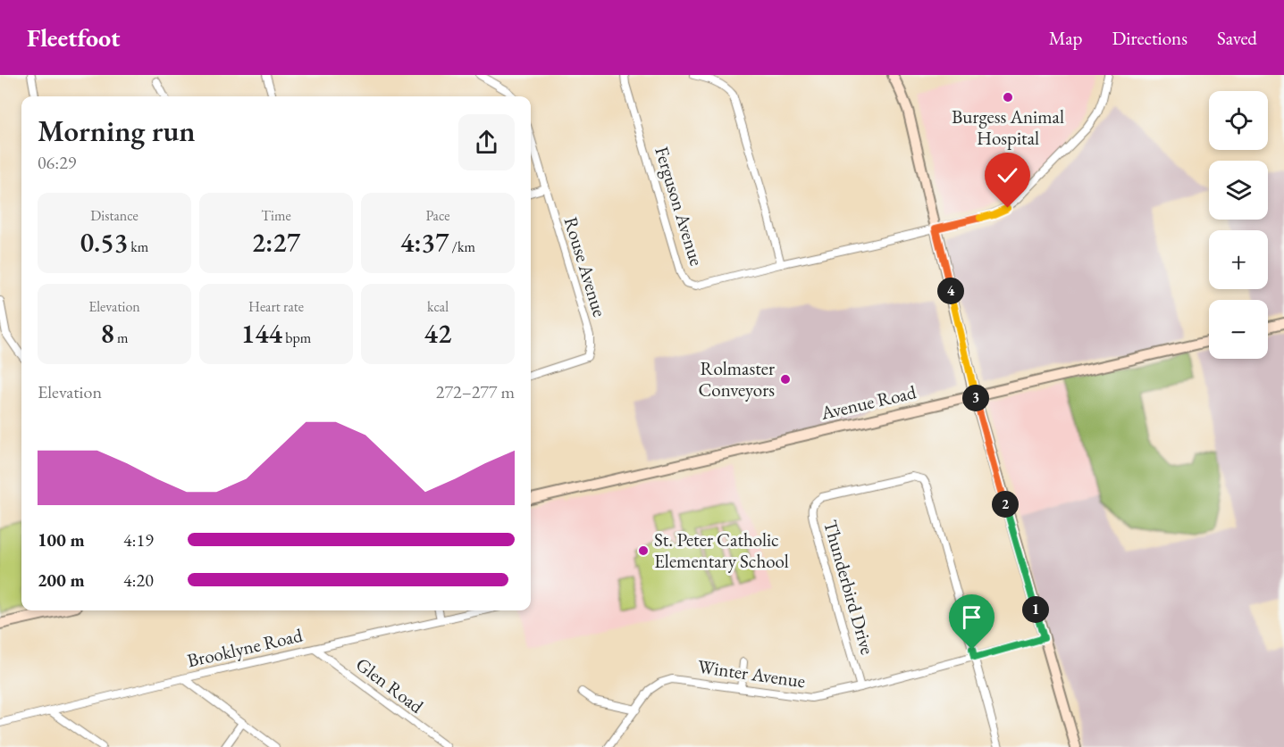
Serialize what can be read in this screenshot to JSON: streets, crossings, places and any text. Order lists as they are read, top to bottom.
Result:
{
  "streets": {
    "street": [
      "Ferguson Avenue",
      "Rouse Avenue",
      "Avenue Road",
      "Thunderbird Drive",
      "Brooklyne Road",
      "Winter Avenue",
      "Glen Road"
    ]
  },
  "crossings": [
    ["Thunderbird Drive", "Winter Avenue"],
    ["Brooklyne Road", "Glen Road"]
  ],
  "places": ["Burgess Animal Hospital", "Rolmaster Conveyors", "St. Peter Catholic Elementary School"],
  "page": {
    "header": "Fleetfoot",
    "nav": ["Map", "Directions", "Saved"],
    "map_buttons": ["+", "−"],
    "heading": ["Morning run", "06:29"],
    "stats": [
      ["Distance", "0.53 km"],
      ["Time", "2:27"],
      ["Pace", "4:37 /km"],
      ["Elevation", "8 m"],
      ["Heart rate", "144 bpm"],
      ["kcal", "42"]
    ],
    "pins": [
      "4",
      "3",
      "2",
      "1"
    ],
    "chart": ["Elevation", "272–277 m"],
    "list": [
      {
        "name": "100 m",
        "note": "4:19"
      },
      {
        "name": "200 m",
        "note": "4:20"
      }
    ]
  }
}
